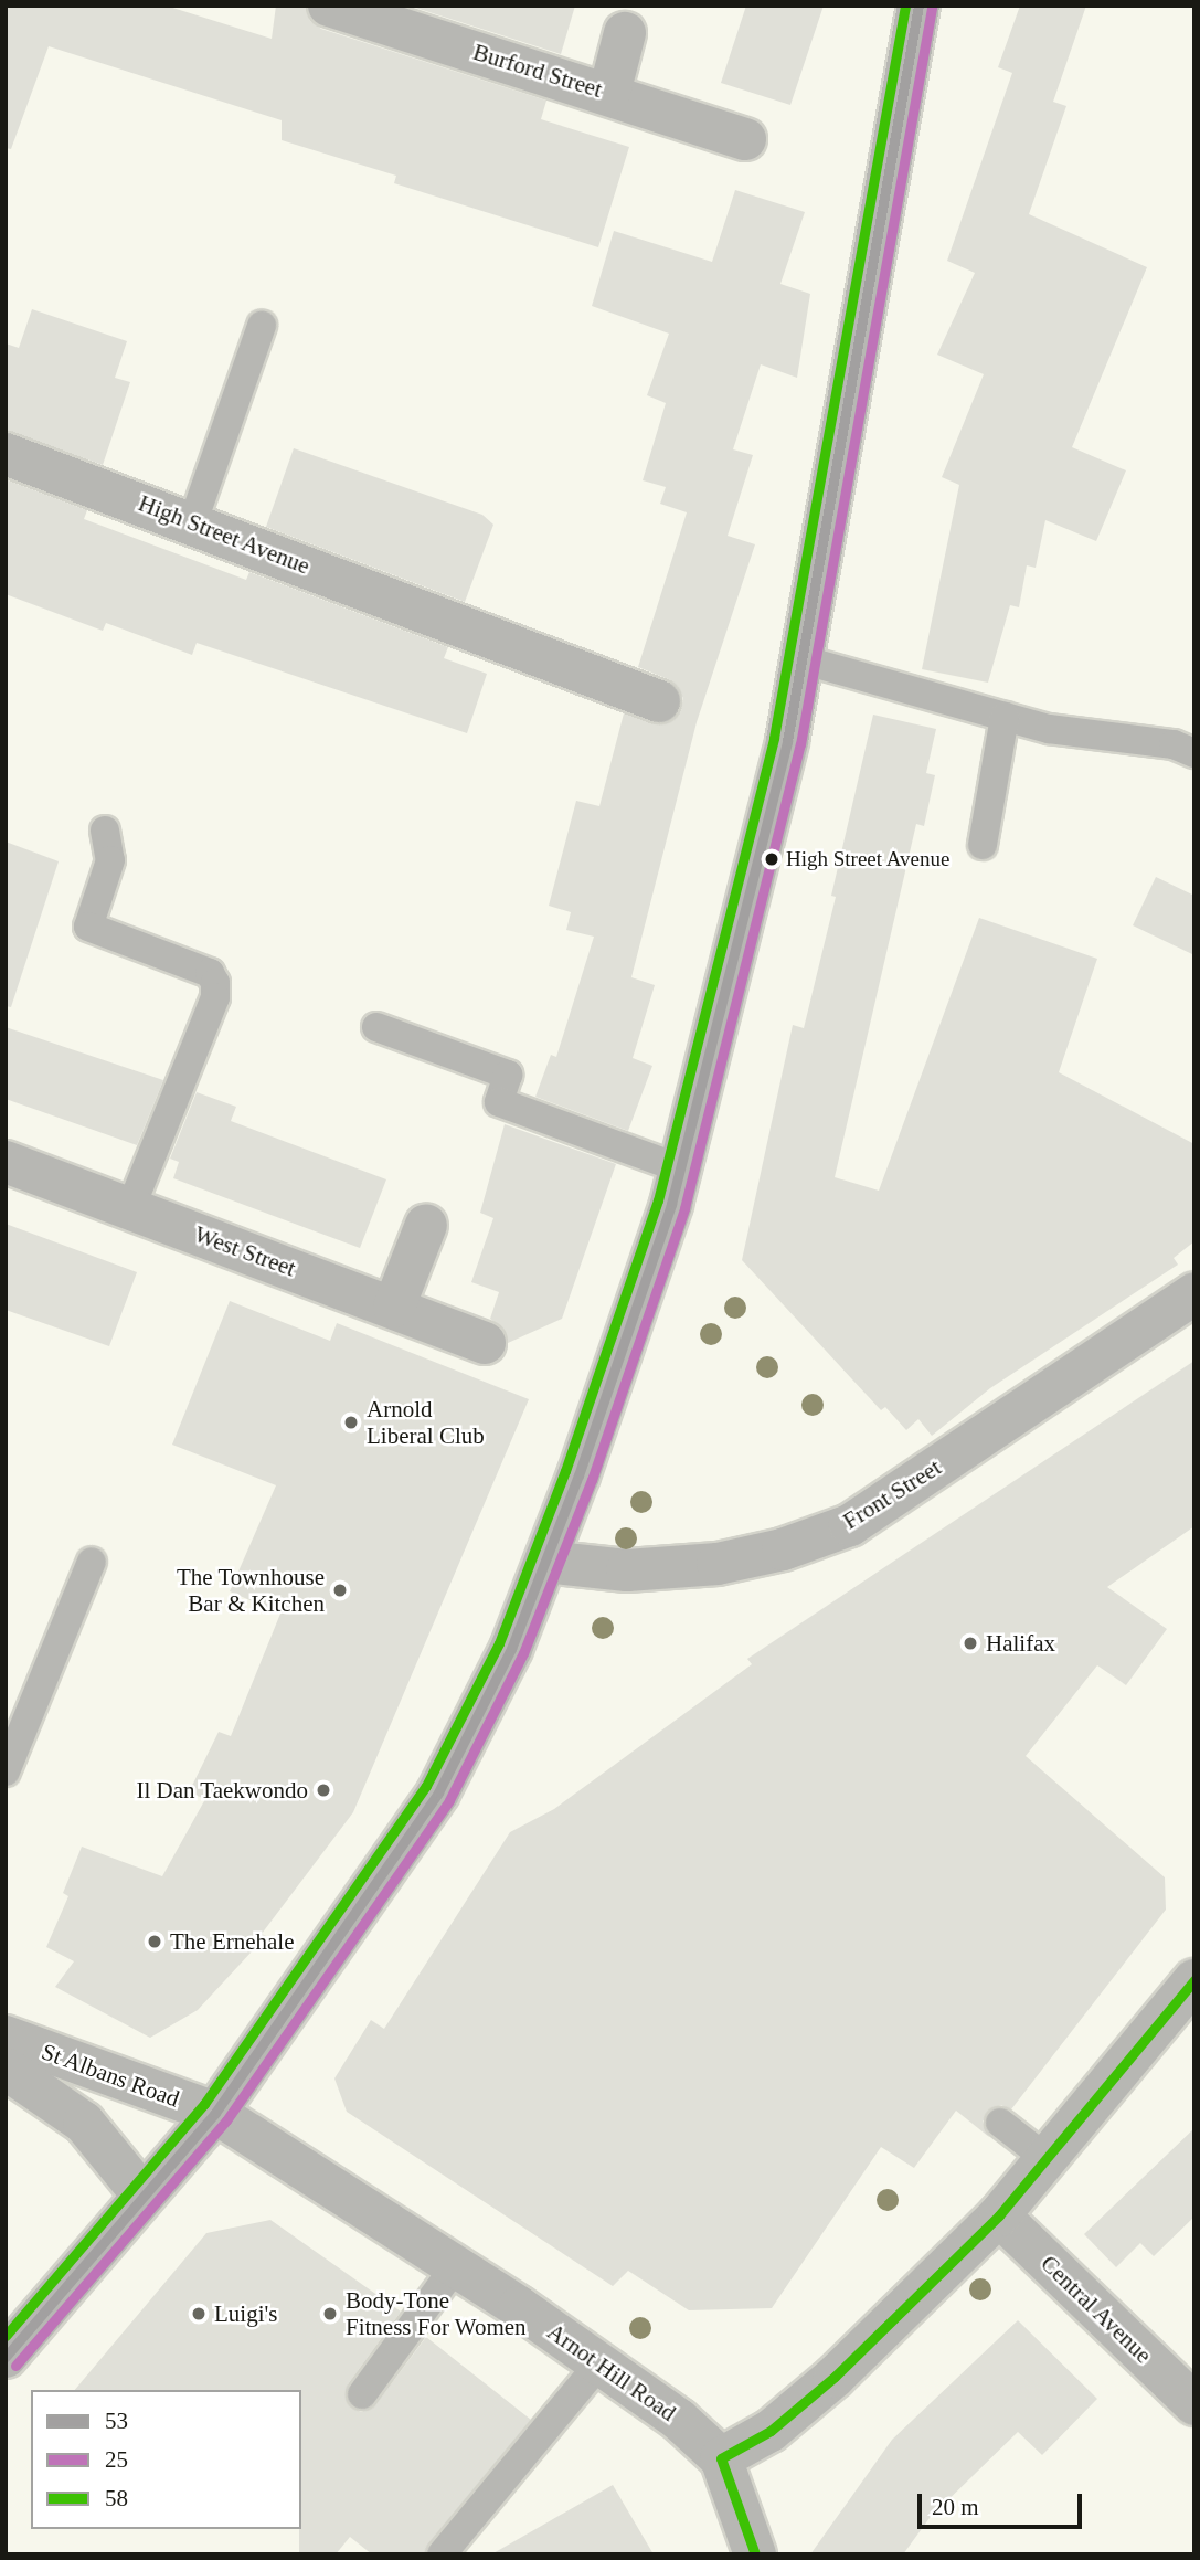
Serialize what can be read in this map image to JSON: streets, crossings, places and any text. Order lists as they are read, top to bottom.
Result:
{
  "streets": {
    "street": [
      "Burford Street",
      "High Street Avenue",
      "West Street",
      "Front Street",
      "St Albans Road",
      "Central Avenue",
      "Arnot Hill Road"
    ]
  },
  "crossings": [
    ["St Albans Road", "Arnot Hill Road"]
  ],
  "places": [
    "High Street Avenue",
    "Arnold Liberal Club",
    "The Townhouse Bar & Kitchen",
    "Halifax",
    "Il Dan Taekwondo",
    "The Ernehale",
    "Luigi's",
    "Body-Tone Fitness For Women"
  ],
  "lines": ["transit line 53", "transit line 58", "transit line 25"],
  "legend": ["53", "25", "58"],
  "scale_bar": "20 m"
}
